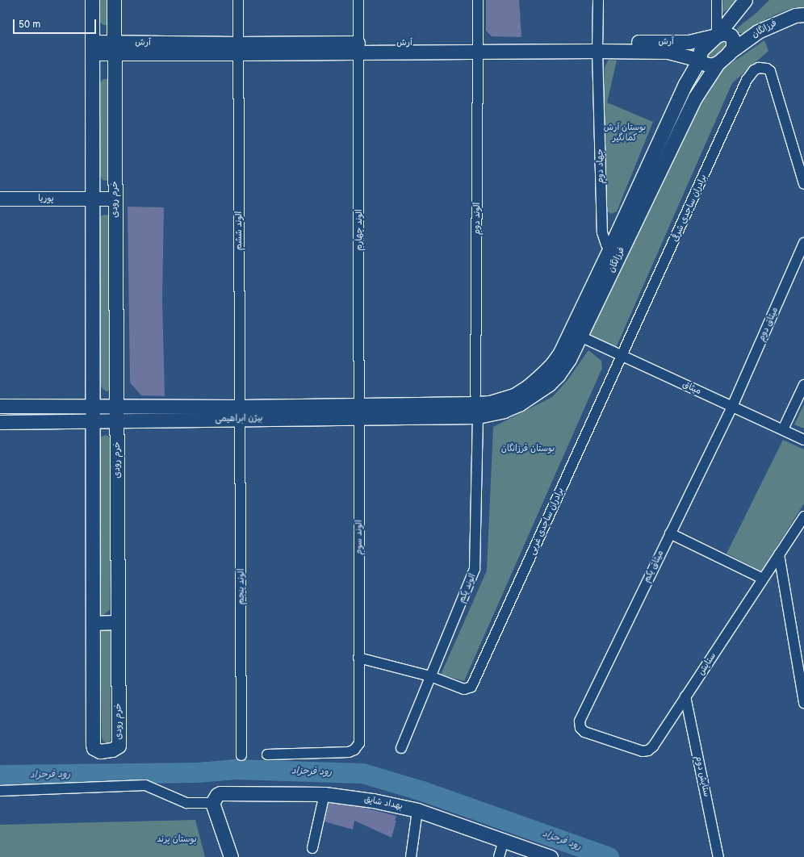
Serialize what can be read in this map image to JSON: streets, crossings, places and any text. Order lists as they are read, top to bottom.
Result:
{
  "streets": {
    "street": [
      "فرزانگان",
      "آرش",
      "جهاد دوم",
      "پوریا",
      "خرم رودی",
      "برادران ساجدی شرقی",
      "الوند دوم",
      "الوند چهارم",
      "الوند ششم",
      "میثاق دوم",
      "میثاق",
      "بیژن ابراهیمی",
      "برادران ساجدی غربی",
      "الوند سوم",
      "میثاق یکم",
      "الوند پنجم",
      "الوند یکم",
      "ستایش",
      "ستایش دوم",
      "بهداد شایق"
    ]
  },
  "crossings": [
    ["فرزانگان", "آرش"],
    ["فرزانگان", "جهاد دوم"],
    ["فرزانگان", "الوند دوم"],
    ["فرزانگان", "میثاق"],
    ["فرزانگان", "بیژن ابراهیمی"],
    ["فرزانگان", "الوند یکم"],
    ["آرش", "جهاد دوم"],
    ["آرش", "خرم رودی"],
    ["آرش", "الوند دوم"],
    ["آرش", "الوند چهارم"],
    ["آرش", "الوند ششم"],
    ["پوریا", "خرم رودی"],
    ["خرم رودی", "بیژن ابراهیمی"],
    ["برادران ساجدی شرقی", "میثاق"],
    ["برادران ساجدی شرقی", "برادران ساجدی غربی"],
    ["الوند دوم", "بیژن ابراهیمی"],
    ["الوند دوم", "الوند یکم"],
    ["الوند چهارم", "بیژن ابراهیمی"],
    ["الوند چهارم", "الوند سوم"],
    ["الوند ششم", "بیژن ابراهیمی"],
    ["الوند ششم", "الوند پنجم"],
    ["میثاق دوم", "میثاق"],
    ["میثاق دوم", "میثاق یکم"],
    ["میثاق", "برادران ساجدی غربی"],
    ["میثاق", "میثاق یکم"],
    ["بیژن ابراهیمی", "الوند سوم"],
    ["بیژن ابراهیمی", "الوند پنجم"],
    ["بیژن ابراهیمی", "الوند یکم"],
    ["برادران ساجدی غربی", "الوند یکم"],
    ["میثاق یکم", "ستایش"],
    ["ستایش", "ستایش دوم"]
  ],
  "water": ["رود فرحزاد"],
  "parks": ["بوستان آرش کمانگیر", "بوستان فرزانگان", "بوستان پرند"],
  "scale_bar": "50 m"
}
